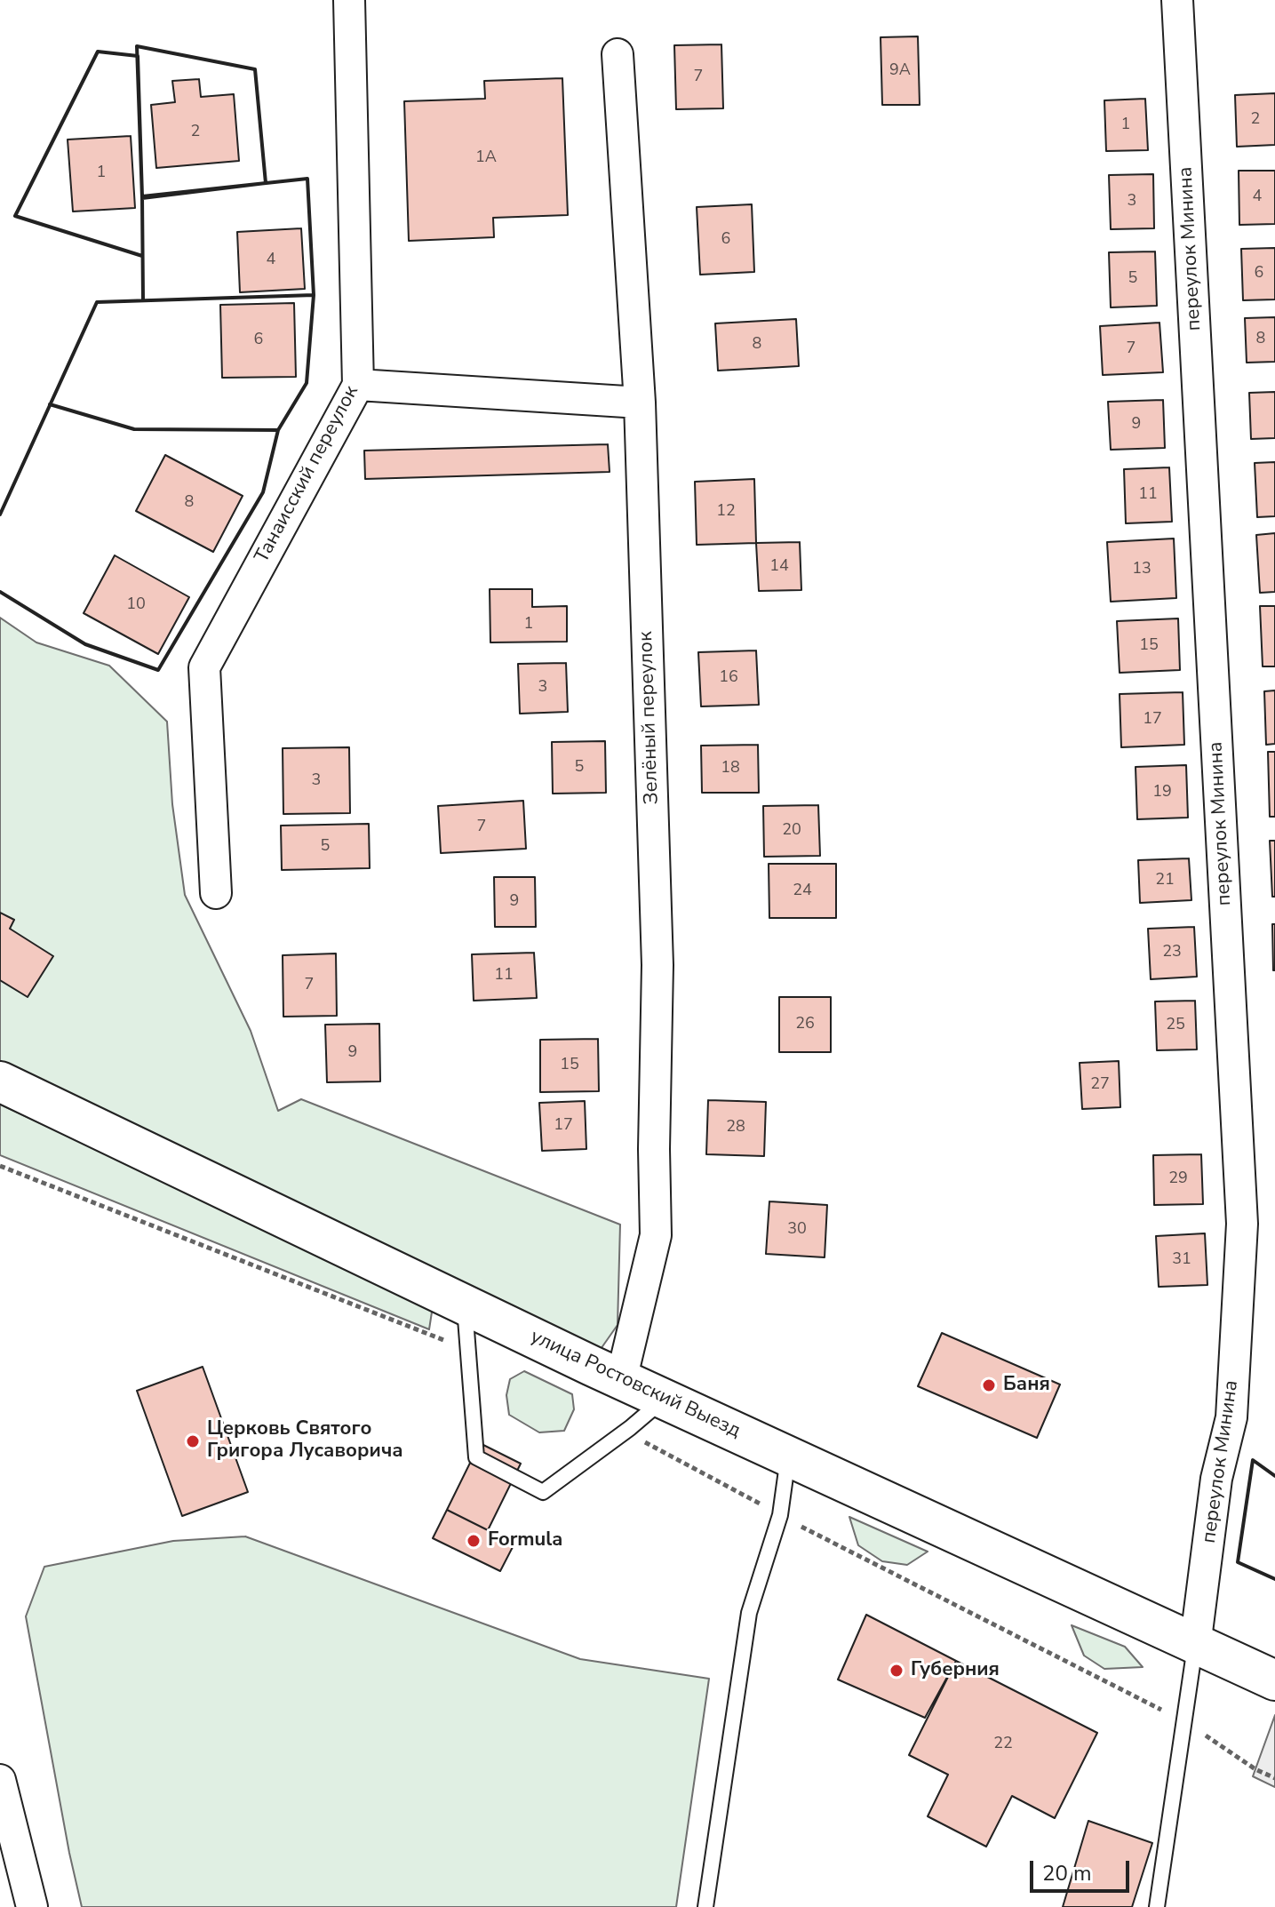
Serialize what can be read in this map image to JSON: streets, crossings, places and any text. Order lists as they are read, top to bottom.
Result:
{
  "streets": {
    "main road": ["улица Ростовский Выезд"],
    "street": ["переулок Минина", "Танаисский переулок", "Зелёный переулок"]
  },
  "crossings": [
    ["переулок Минина", "улица Ростовский Выезд"],
    ["Зелёный переулок", "улица Ростовский Выезд"]
  ],
  "places": [
    "Баня",
    "Церковь Святого Григора Лусаворича",
    "Formula",
    "Губерния"
  ],
  "house_numbers": [
    "9А",
    "7",
    "2",
    "1",
    "2",
    "1А",
    "1",
    "4",
    "3",
    "6",
    "4",
    "6",
    "5",
    "8",
    "6",
    "8",
    "7",
    "9",
    "11",
    "8",
    "12",
    "14",
    "13",
    "10",
    "1",
    "15",
    "16",
    "3",
    "17",
    "5",
    "18",
    "3",
    "19",
    "7",
    "20",
    "5",
    "21",
    "24",
    "9",
    "23",
    "11",
    "7",
    "26",
    "25",
    "9",
    "15",
    "27",
    "17",
    "28",
    "29",
    "30",
    "31",
    "22"
  ],
  "scale_bar": "20 m"
}
